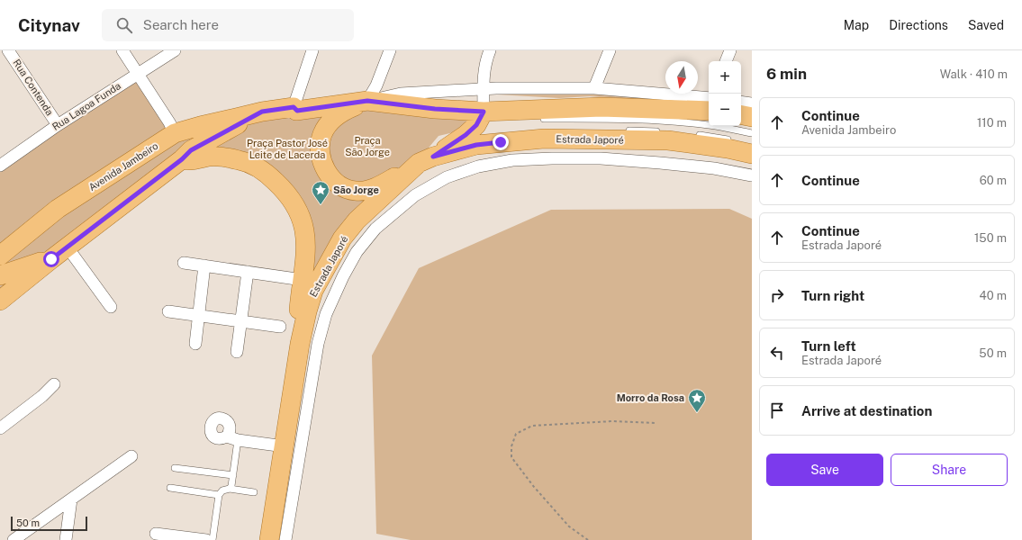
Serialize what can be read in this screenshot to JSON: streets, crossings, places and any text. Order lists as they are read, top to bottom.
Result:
{
  "streets": {
    "main road": ["Estrada Japoré", "Avenida Jambeiro"],
    "street": ["Rua Contenda", "Rua Lagoa Funda"]
  },
  "crossings": [
    ["Rua Contenda", "Rua Lagoa Funda"]
  ],
  "parks": ["Praça São Jorge", "Praça Pastor José Leite de Lacerda"],
  "places": {
    "place": ["São Jorge", "Morro da Rosa"]
  },
  "scale_bar": "50 m",
  "north": "bottom",
  "page": {
    "header": "Citynav",
    "search": "Search here",
    "nav": ["Map", "Directions", "Saved"],
    "heading": ["6 min", "Walk · 410 m"],
    "map_buttons": ["+", "−"],
    "list": [
      ["Continue", "Avenida Jambeiro", "110 m"],
      ["Continue", "60 m"],
      ["Continue", "Estrada Japoré", "150 m"],
      ["Turn right", "40 m"],
      ["Turn left", "Estrada Japoré", "50 m"],
      "Arrive at destination"
    ],
    "buttons": ["Save", "Share"],
    "scale": "50 m"
  }
}
